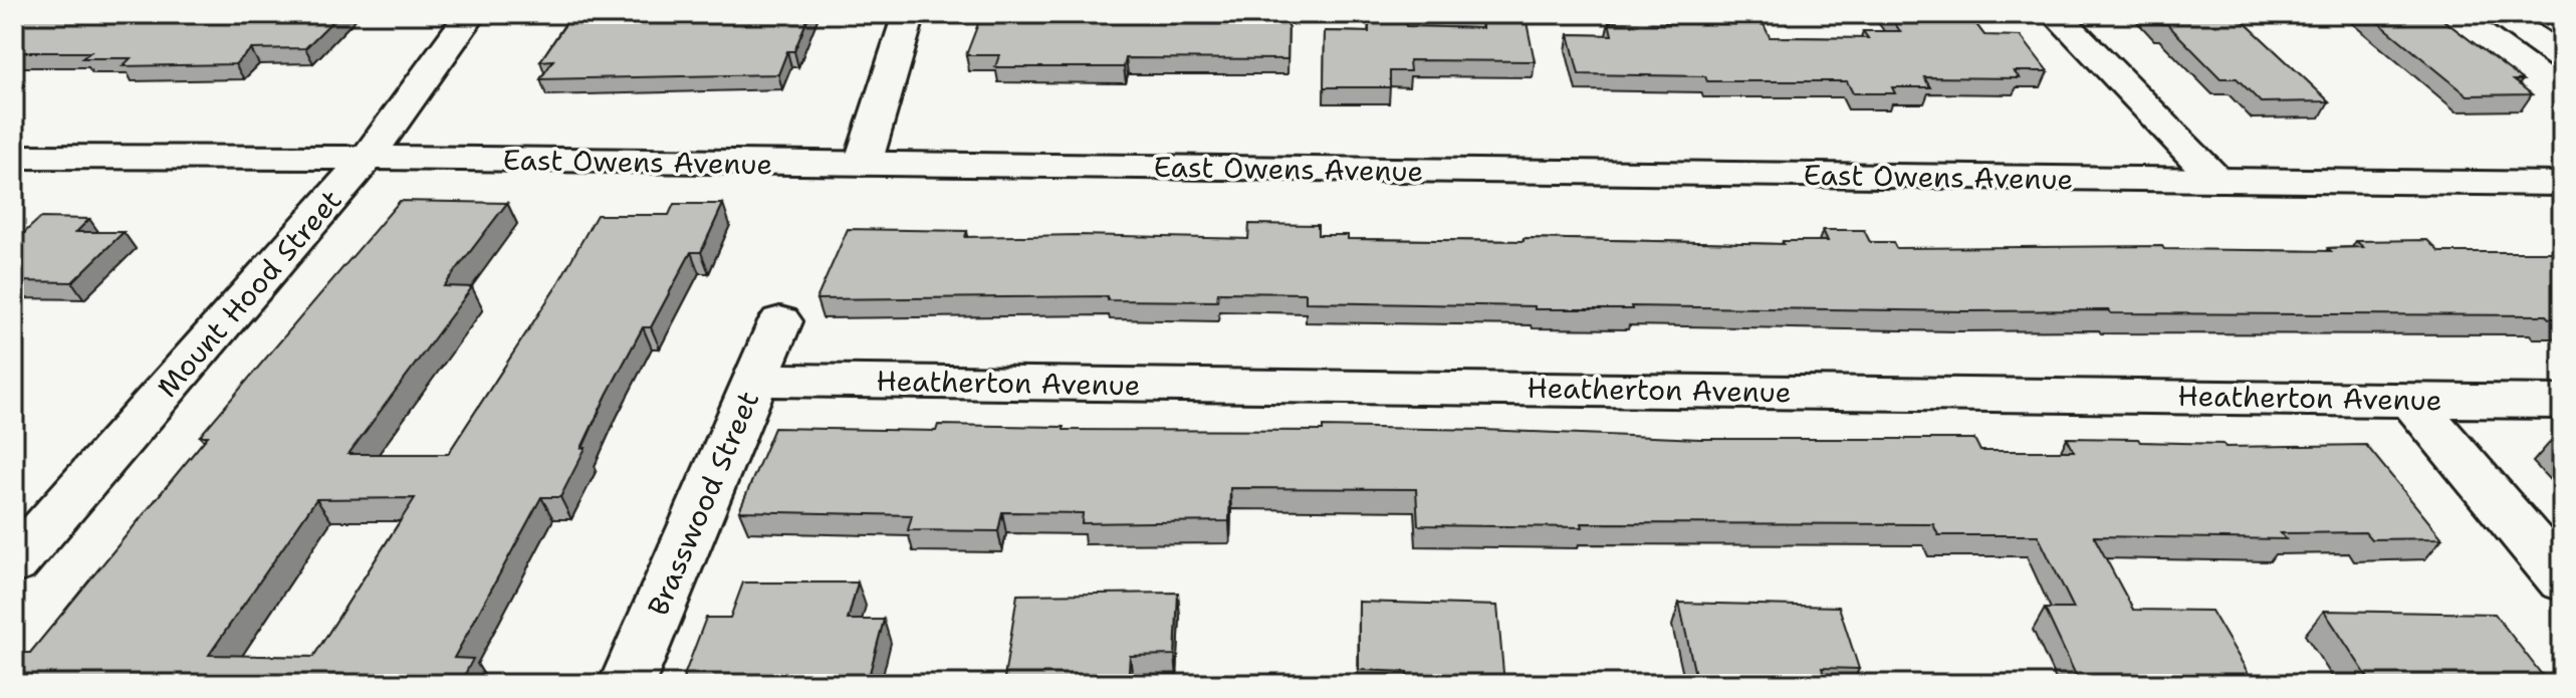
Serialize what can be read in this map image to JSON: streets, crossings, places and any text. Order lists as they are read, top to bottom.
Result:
{
  "streets": {
    "street": [
      "East Owens Avenue",
      "Mount Hood Street",
      "Heatherton Avenue",
      "Brasswood Street"
    ]
  },
  "crossings": [
    ["East Owens Avenue", "Mount Hood Street"],
    ["Heatherton Avenue", "Brasswood Street"]
  ]
}
